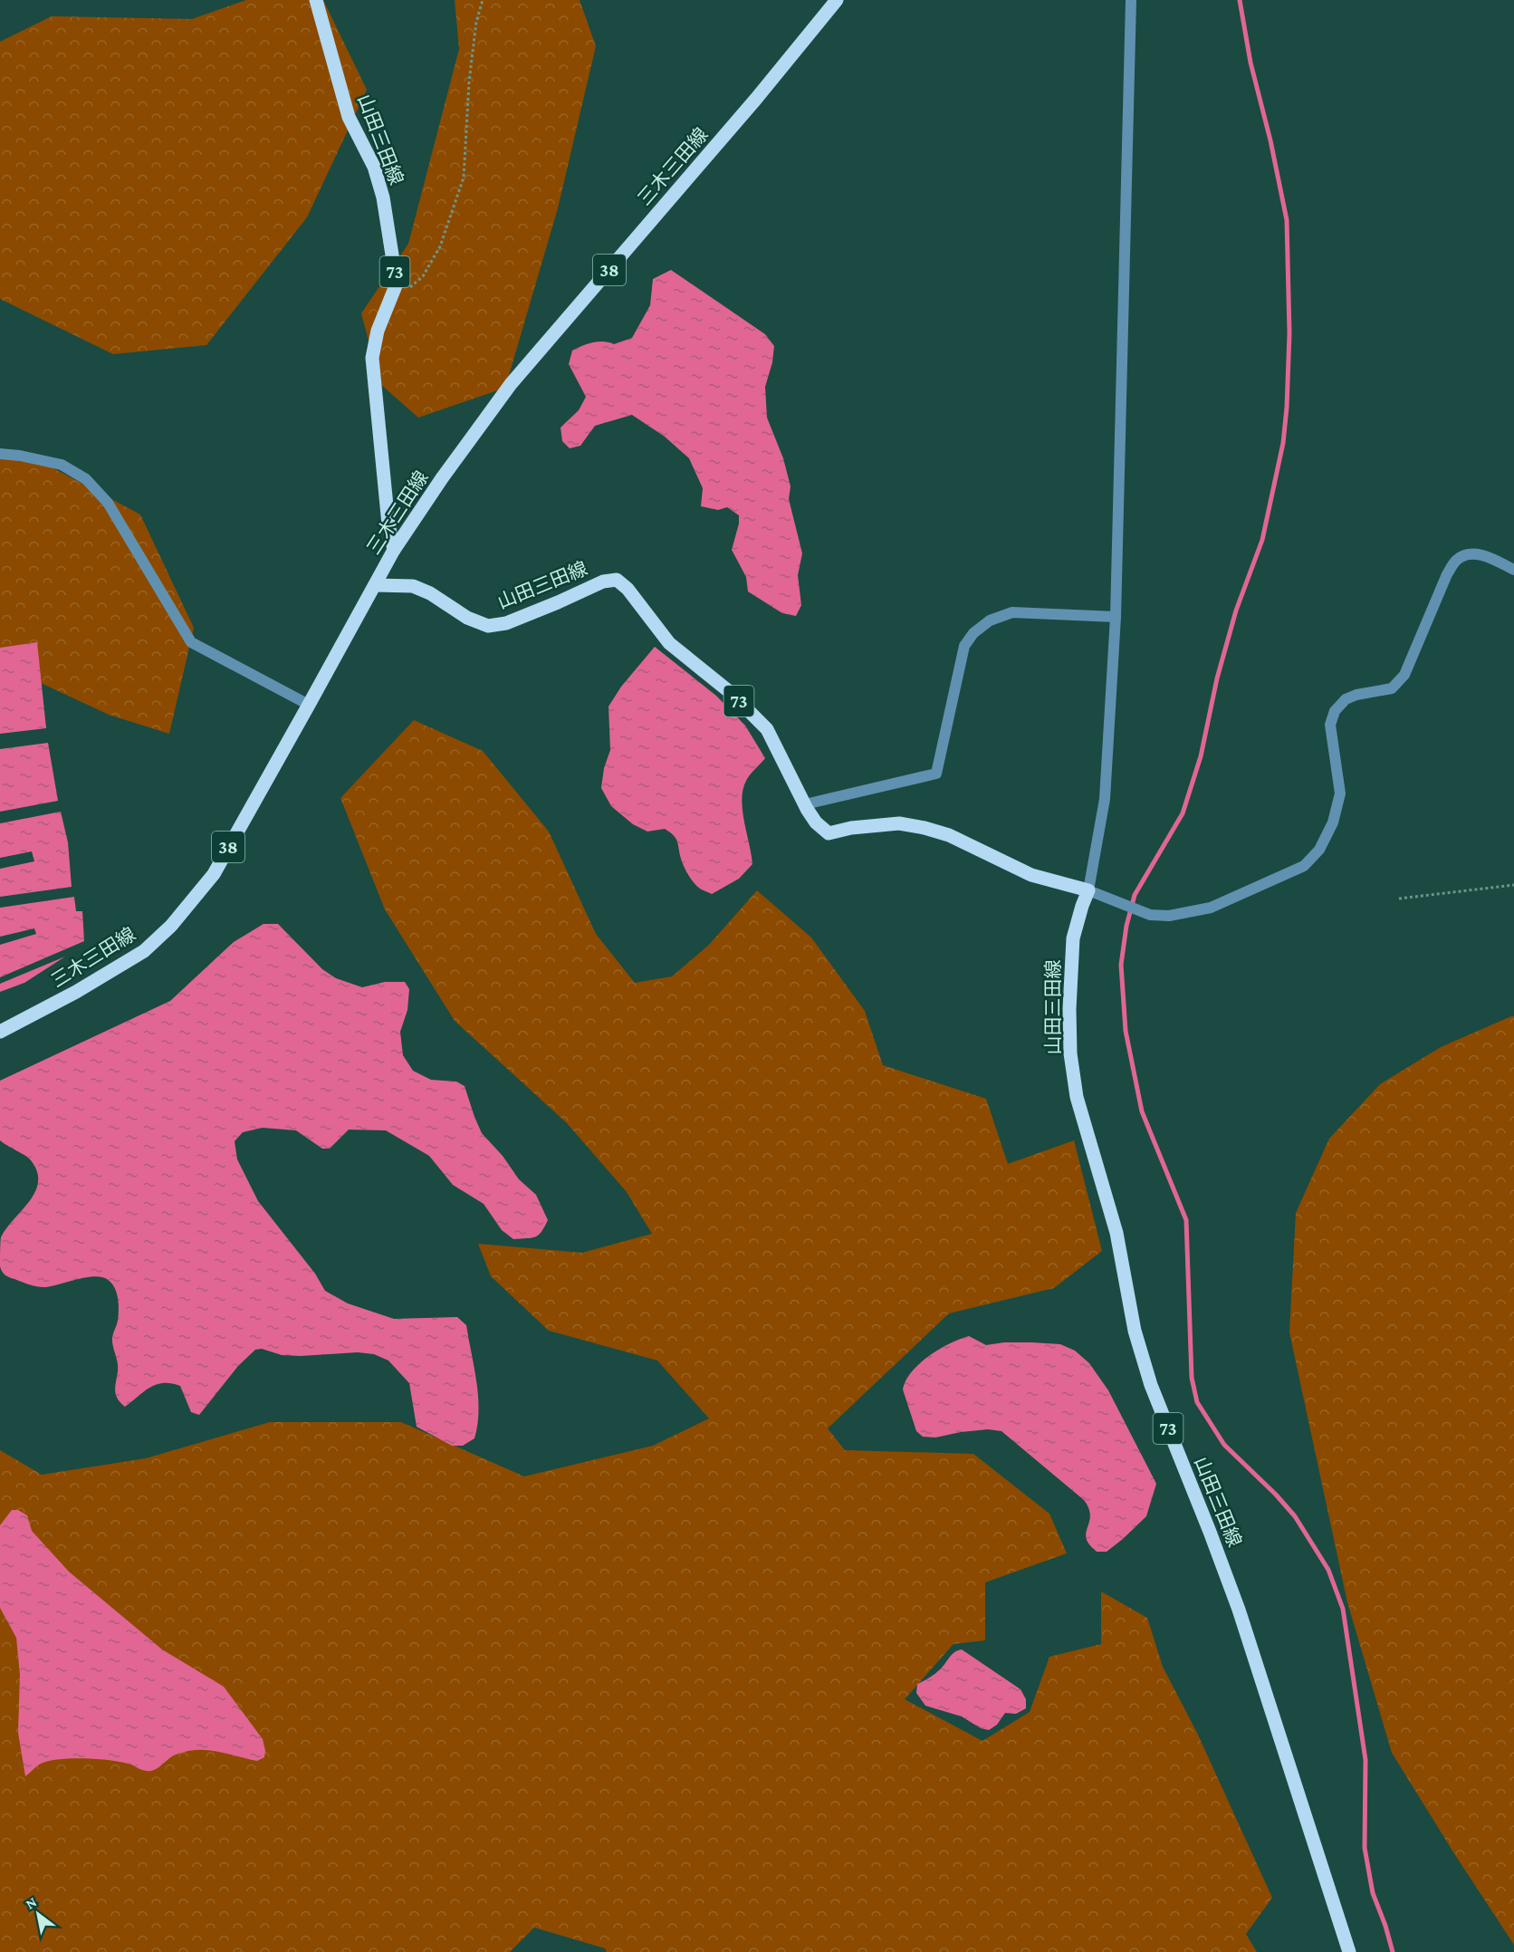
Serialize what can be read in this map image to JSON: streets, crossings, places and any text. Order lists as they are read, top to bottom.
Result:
{
  "streets": {
    "main road": [
      "山田三田線",
      "三木三田線",
      "38",
      "73"
    ]
  },
  "crossings": [
    ["山田三田線", "三木三田線"]
  ],
  "north": "top left"
}
